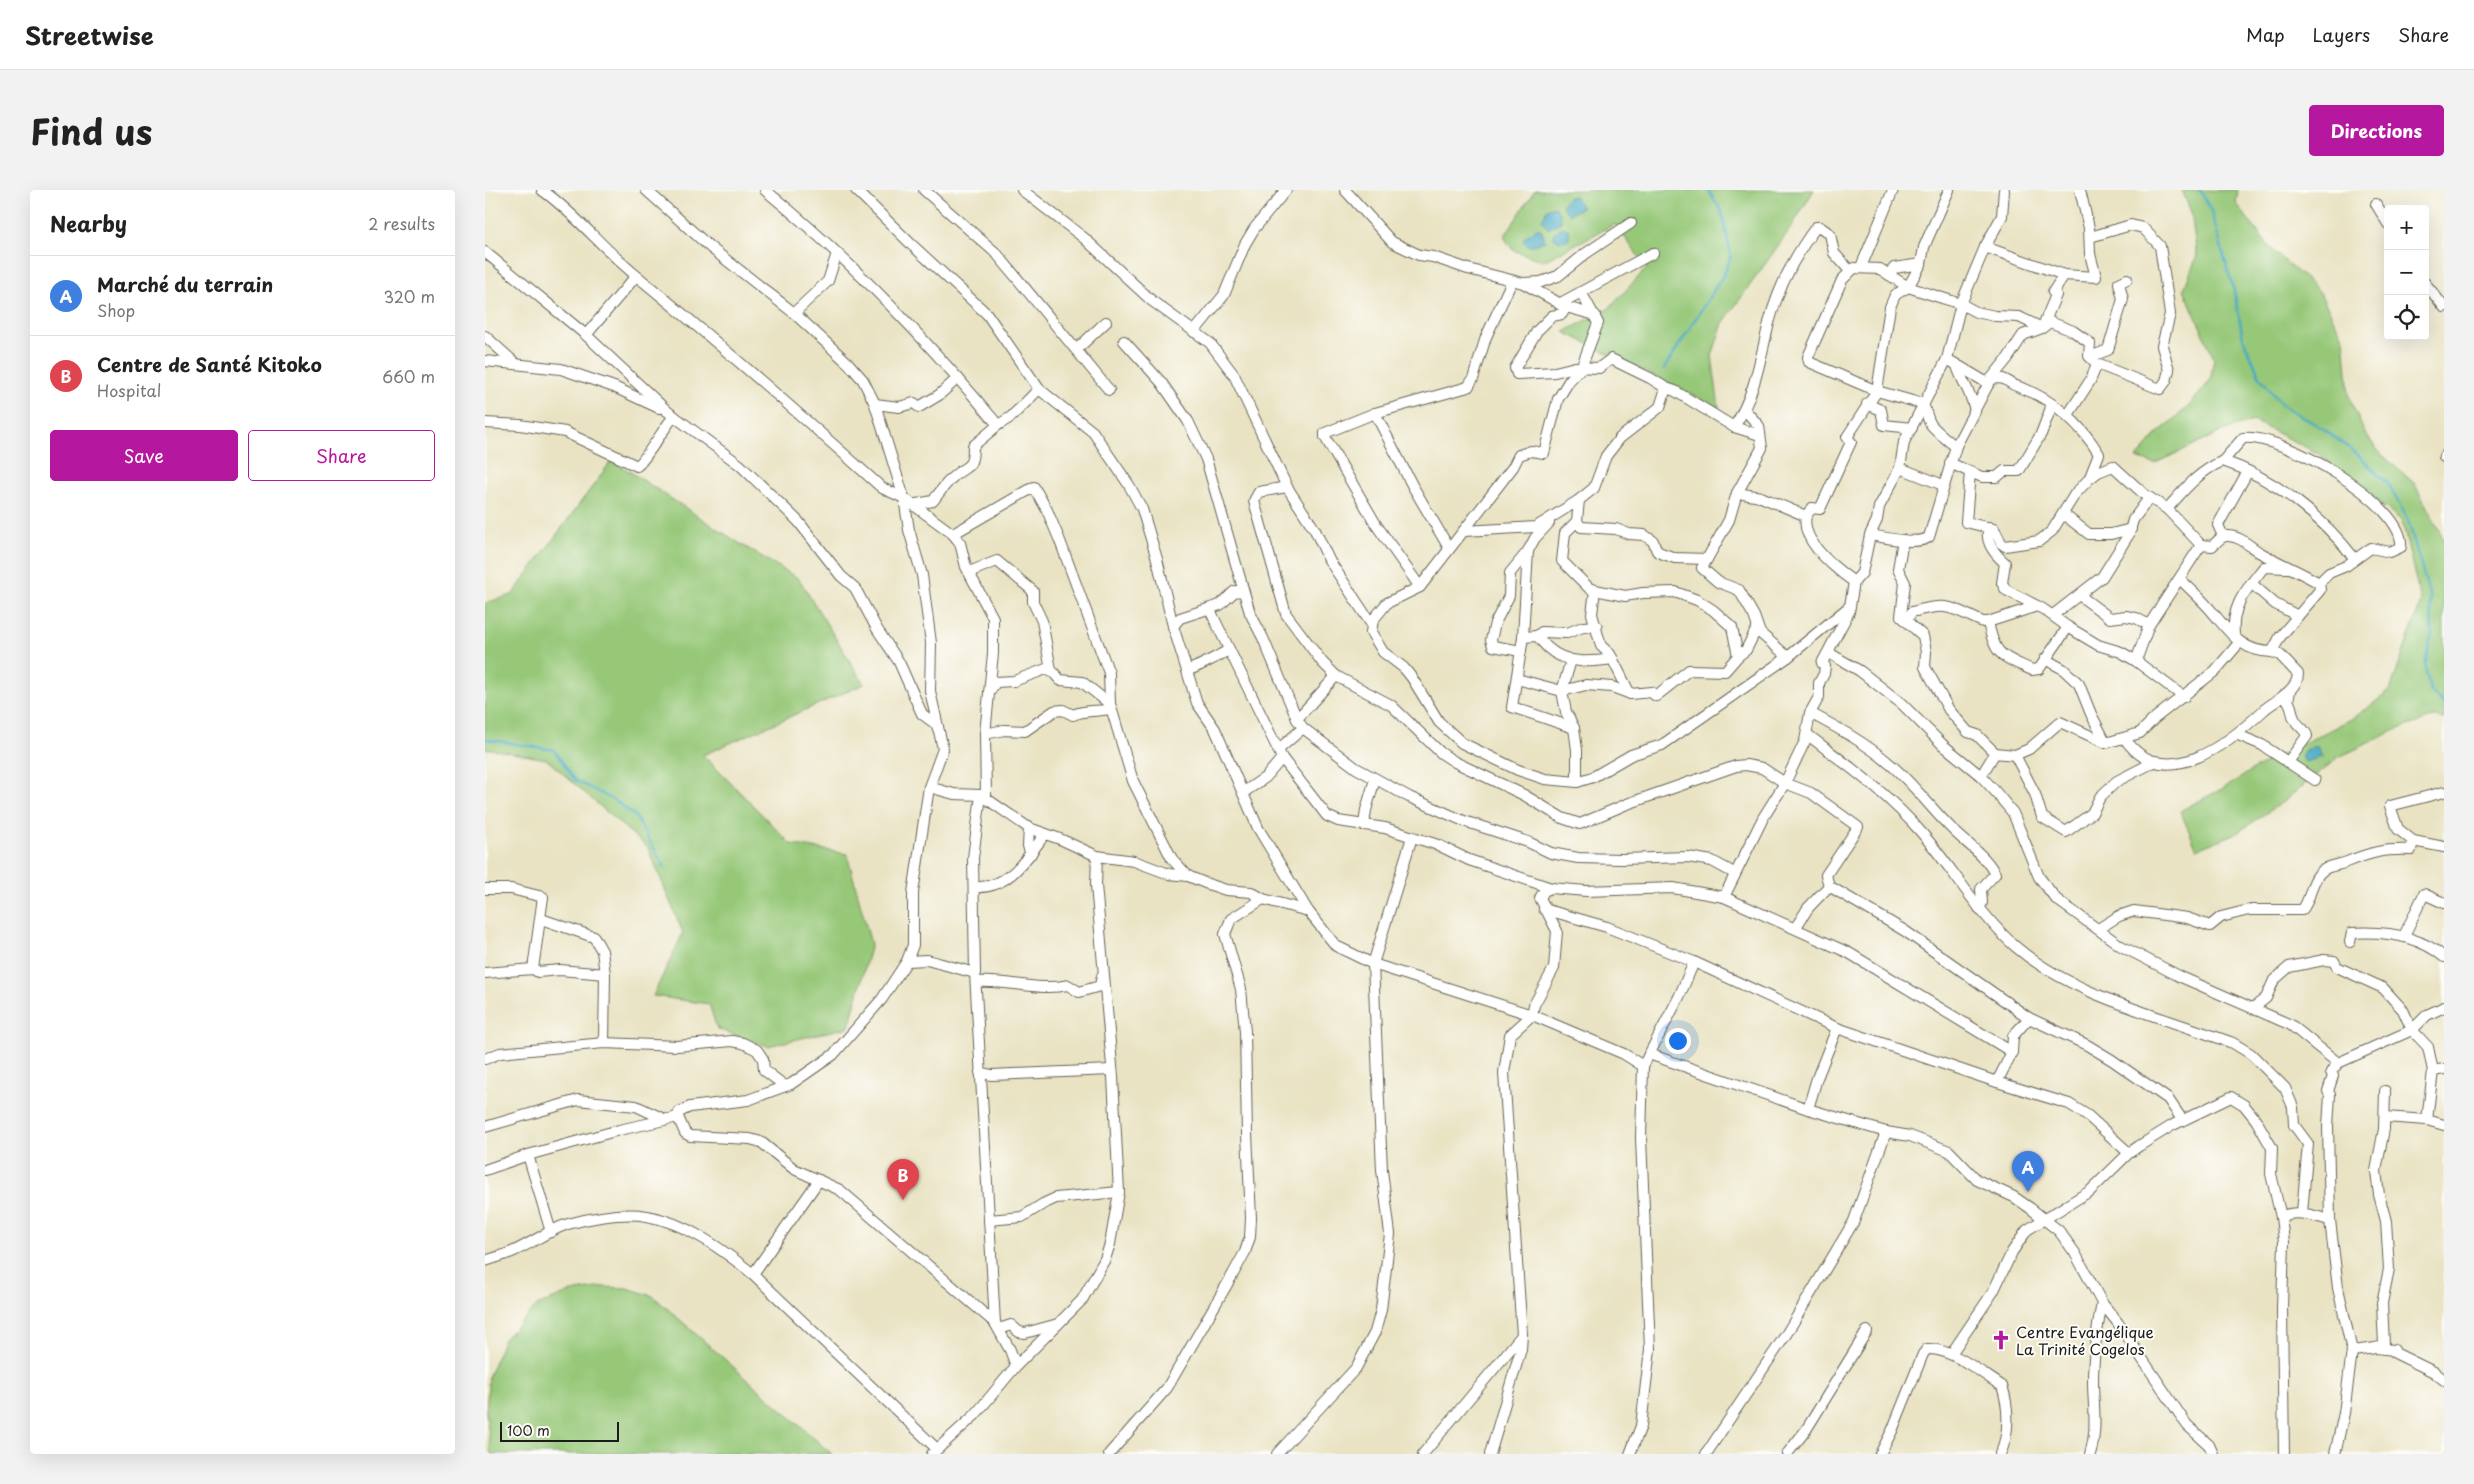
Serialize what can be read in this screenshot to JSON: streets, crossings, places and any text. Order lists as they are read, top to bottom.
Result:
{
  "places": {
    "church": ["Centre Evangélique La Trinité Cogelos"]
  },
  "scale_bar": "100 m",
  "page": {
    "header": "Streetwise",
    "nav": ["Map", "Layers", "Share"],
    "title": "Find us",
    "buttons": [
      "Directions",
      ["Save", "Share"]
    ],
    "heading": ["Nearby", "2 results"],
    "map_buttons": ["+", "−"],
    "list": [
      {
        "mark": "A",
        "name": "Marché du terrain",
        "note": "Shop",
        "value": "320 m"
      },
      {
        "mark": "B",
        "name": "Centre de Santé Kitoko",
        "note": "Hospital",
        "value": "660 m"
      }
    ],
    "pins": ["A", "B"],
    "scale": "100 m"
  }
}
